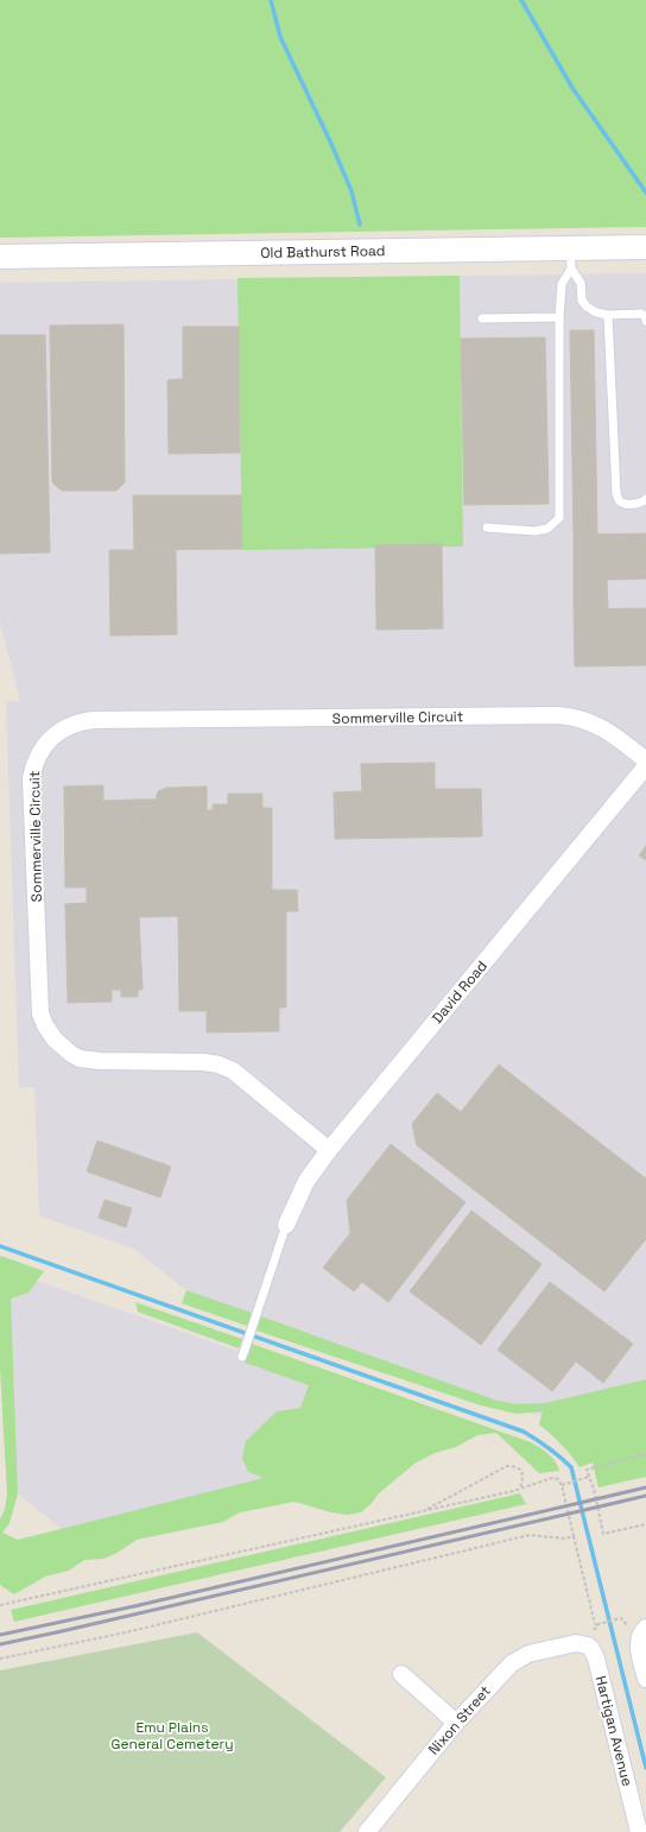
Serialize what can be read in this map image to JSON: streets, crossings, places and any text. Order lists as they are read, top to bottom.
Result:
{
  "streets": {
    "main road": ["Old Bathurst Road"],
    "street": [
      "Sommerville Circuit",
      "David Road",
      "Nixon Street",
      "Hartigan Avenue"
    ]
  },
  "crossings": [
    ["Sommerville Circuit", "David Road"],
    ["Nixon Street", "Hartigan Avenue"]
  ],
  "parks": ["Emu Plains General Cemetery"]
}
